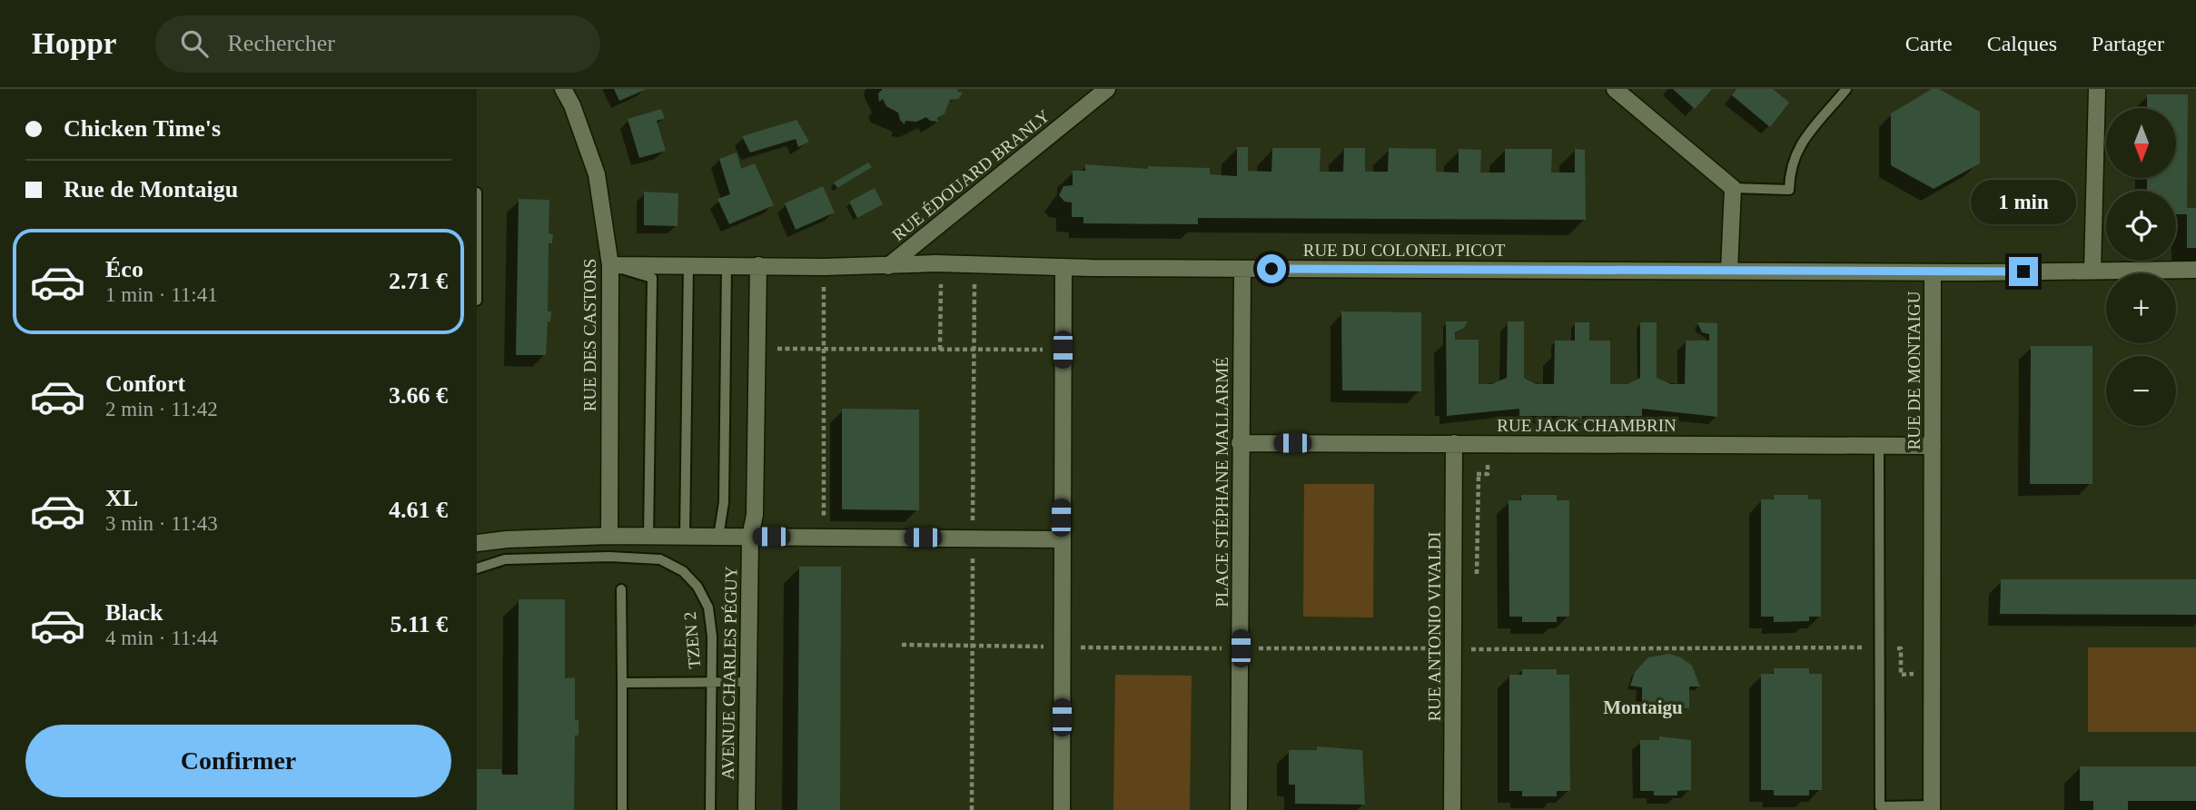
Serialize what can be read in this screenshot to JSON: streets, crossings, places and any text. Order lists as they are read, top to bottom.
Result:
{
  "streets": {
    "street": [
      "RUE ÉDOUARD BRANLY",
      "RUE DU COLONEL PICOT",
      "RUE DES CASTORS",
      "RUE DE MONTAIGU",
      "RUE JACK CHAMBRIN",
      "PLACE STÉPHANE MALLARMÉ",
      "RUE ANTONIO VIVALDI",
      "AVENUE CHARLES PÉGUY"
    ],
    "lane": ["TZEN 2"]
  },
  "crossings": [
    ["RUE ÉDOUARD BRANLY", "RUE DU COLONEL PICOT"],
    ["RUE DU COLONEL PICOT", "RUE DES CASTORS"],
    ["RUE DU COLONEL PICOT", "RUE DE MONTAIGU"],
    ["RUE DU COLONEL PICOT", "PLACE STÉPHANE MALLARMÉ"],
    ["RUE DU COLONEL PICOT", "AVENUE CHARLES PÉGUY"],
    ["RUE DE MONTAIGU", "RUE JACK CHAMBRIN"],
    ["RUE JACK CHAMBRIN", "PLACE STÉPHANE MALLARMÉ"],
    ["RUE JACK CHAMBRIN", "RUE ANTONIO VIVALDI"]
  ],
  "districts": ["Montaigu"],
  "north": "bottom",
  "page": {
    "header": "Hoppr",
    "search": "Rechercher",
    "nav": ["Carte", "Calques", "Partager"],
    "banner": ["Chicken Time's", "Rue de Montaigu"],
    "map_buttons": ["+", "−"],
    "bubble": "1 min",
    "list": [
      {
        "name": "Éco",
        "note": "1 min · 11:41",
        "value": "2.71 €"
      },
      {
        "name": "Confort",
        "note": "2 min · 11:42",
        "value": "3.66 €"
      },
      {
        "name": "XL",
        "note": "3 min · 11:43",
        "value": "4.61 €"
      },
      {
        "name": "Black",
        "note": "4 min · 11:44",
        "value": "5.11 €"
      }
    ],
    "buttons": "Confirmer"
  }
}
